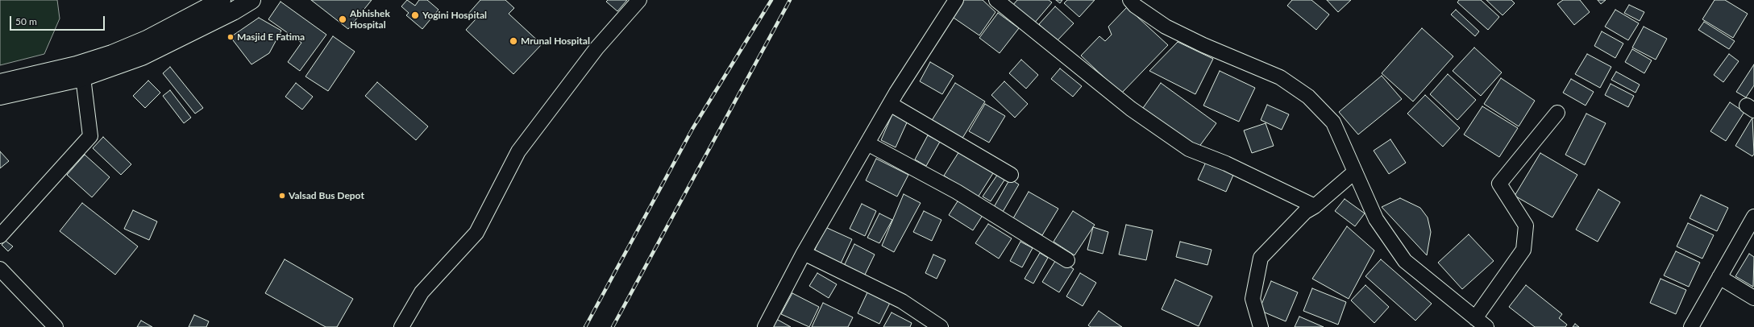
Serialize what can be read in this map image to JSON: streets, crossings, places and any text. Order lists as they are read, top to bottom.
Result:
{
  "places": [
    "Yogini Hospital",
    "Abhishek Hospital",
    "Masjid E Fatima",
    "Mrunal Hospital",
    "Valsad Bus Depot"
  ],
  "scale_bar": "50 m"
}
